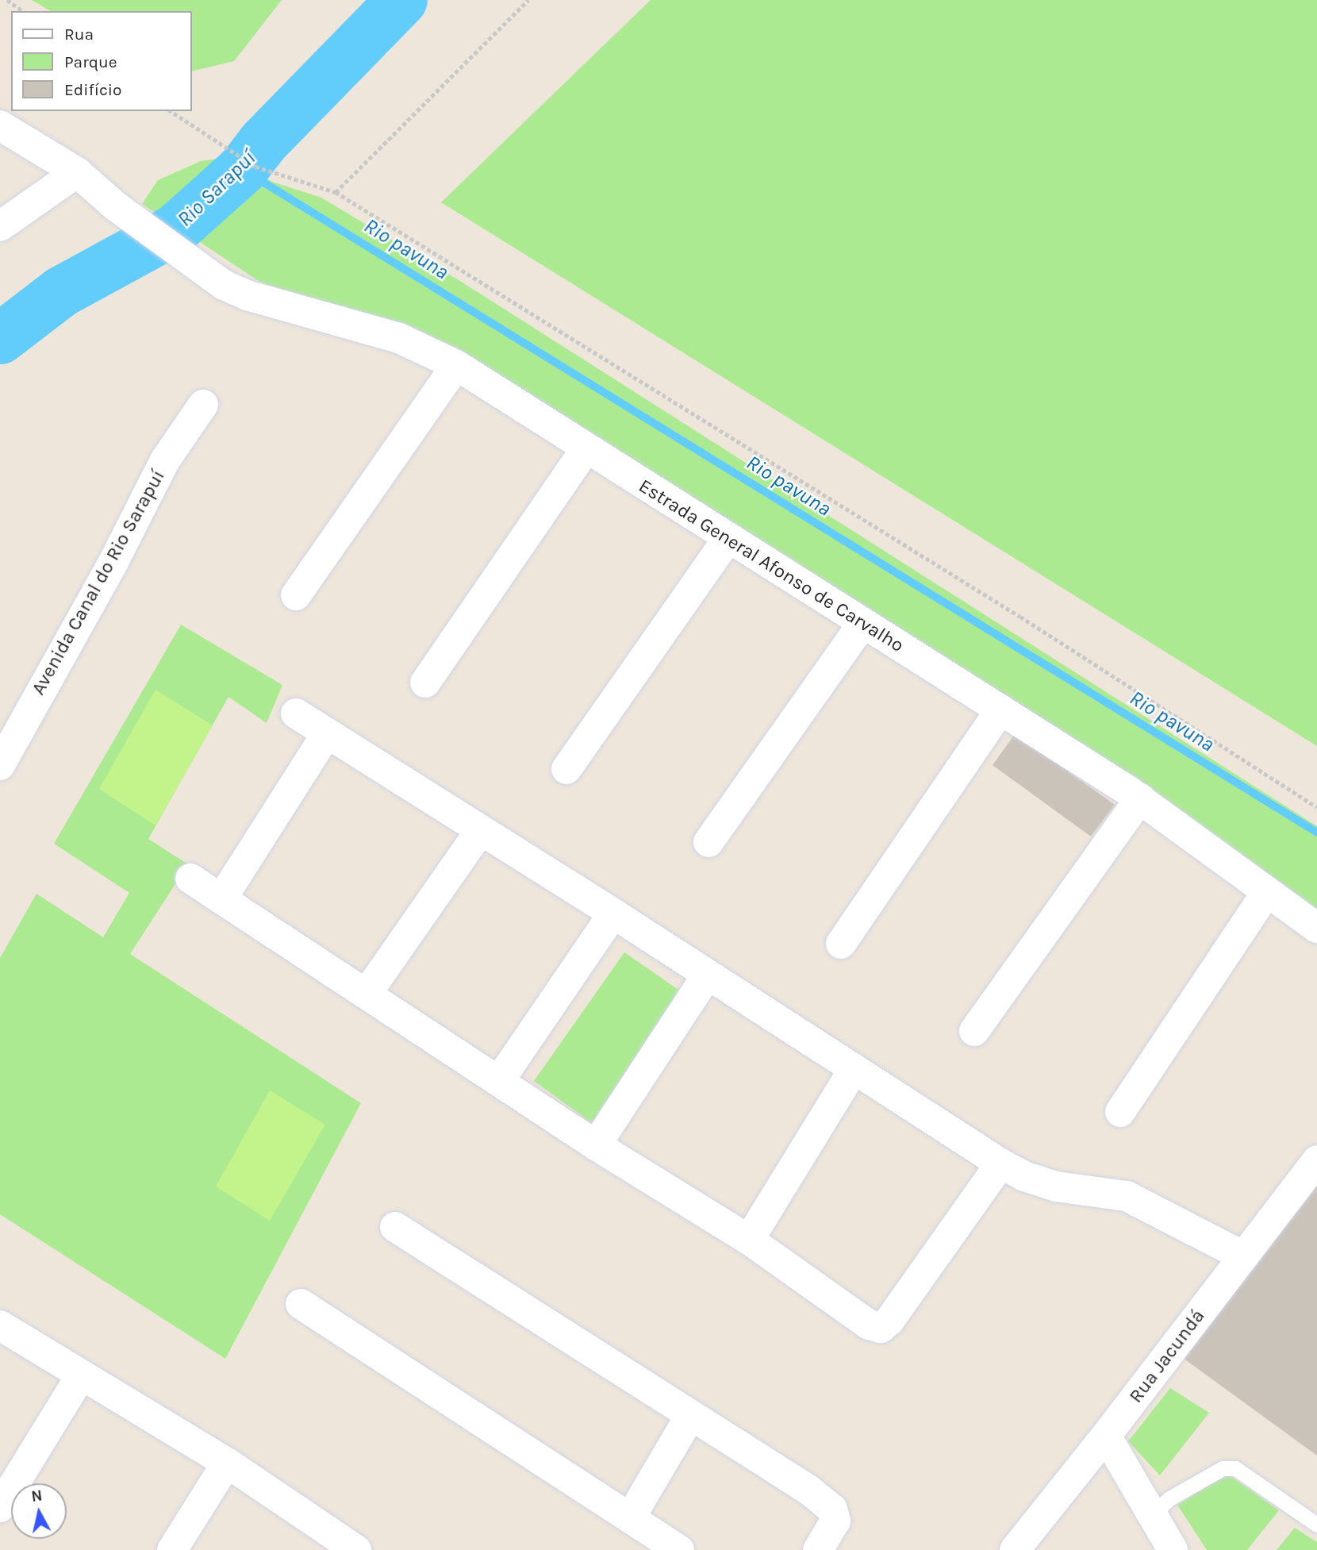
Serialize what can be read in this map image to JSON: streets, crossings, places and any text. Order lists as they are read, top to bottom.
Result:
{
  "streets": {
    "street": ["Estrada General Afonso de Carvalho", "Avenida Canal do Rio Sarapuí", "Rua Jacundá"]
  },
  "water": ["Rio Sarapuí", "Rio pavuna"],
  "legend": ["Rua", "Parque", "Edifício"],
  "north": "top"
}
